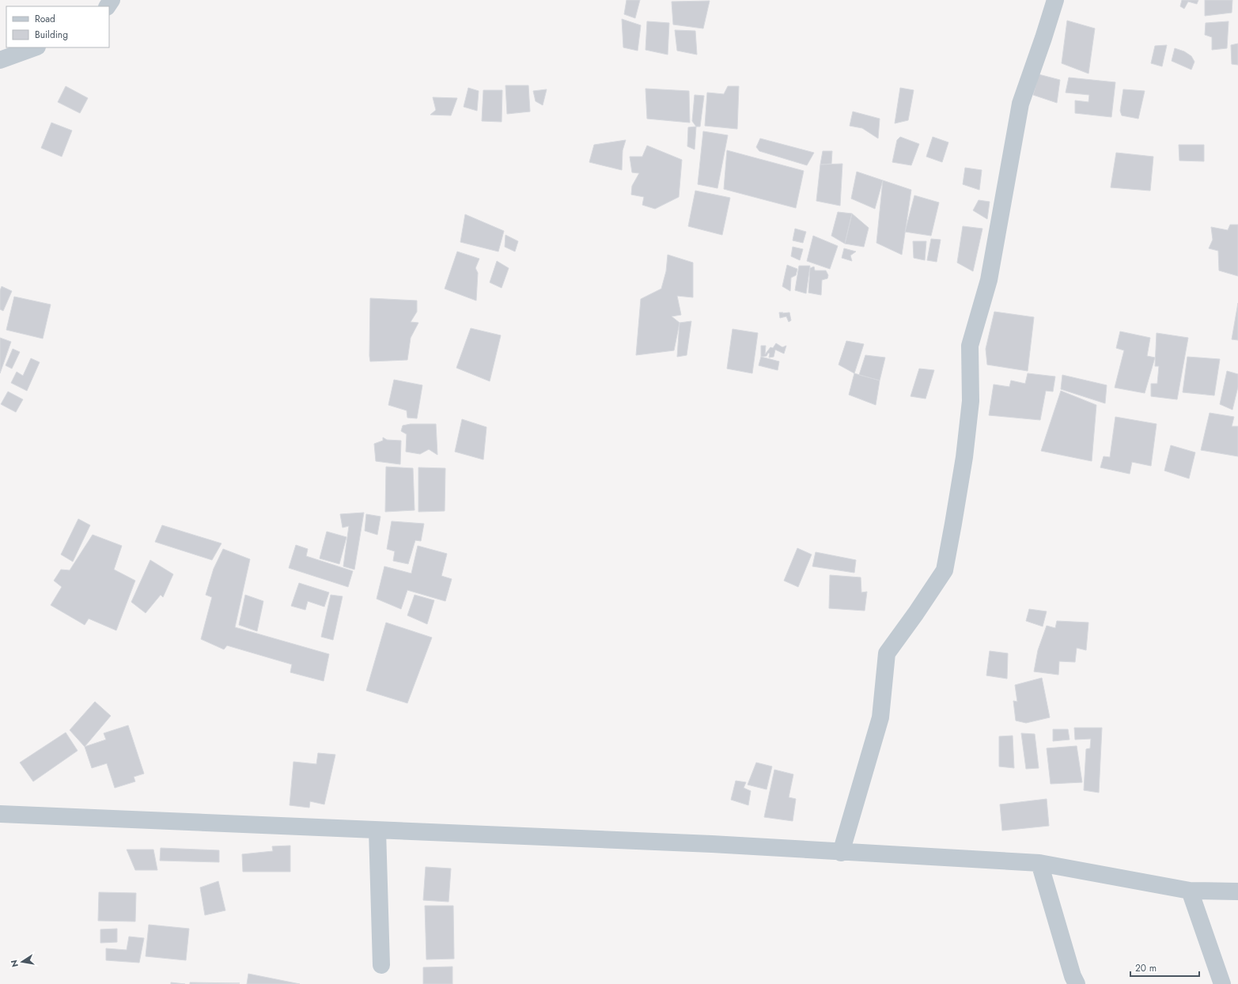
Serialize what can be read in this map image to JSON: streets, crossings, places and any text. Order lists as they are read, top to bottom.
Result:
{
  "legend": ["Road", "Building"],
  "scale_bar": "20 m",
  "north": "left"
}
